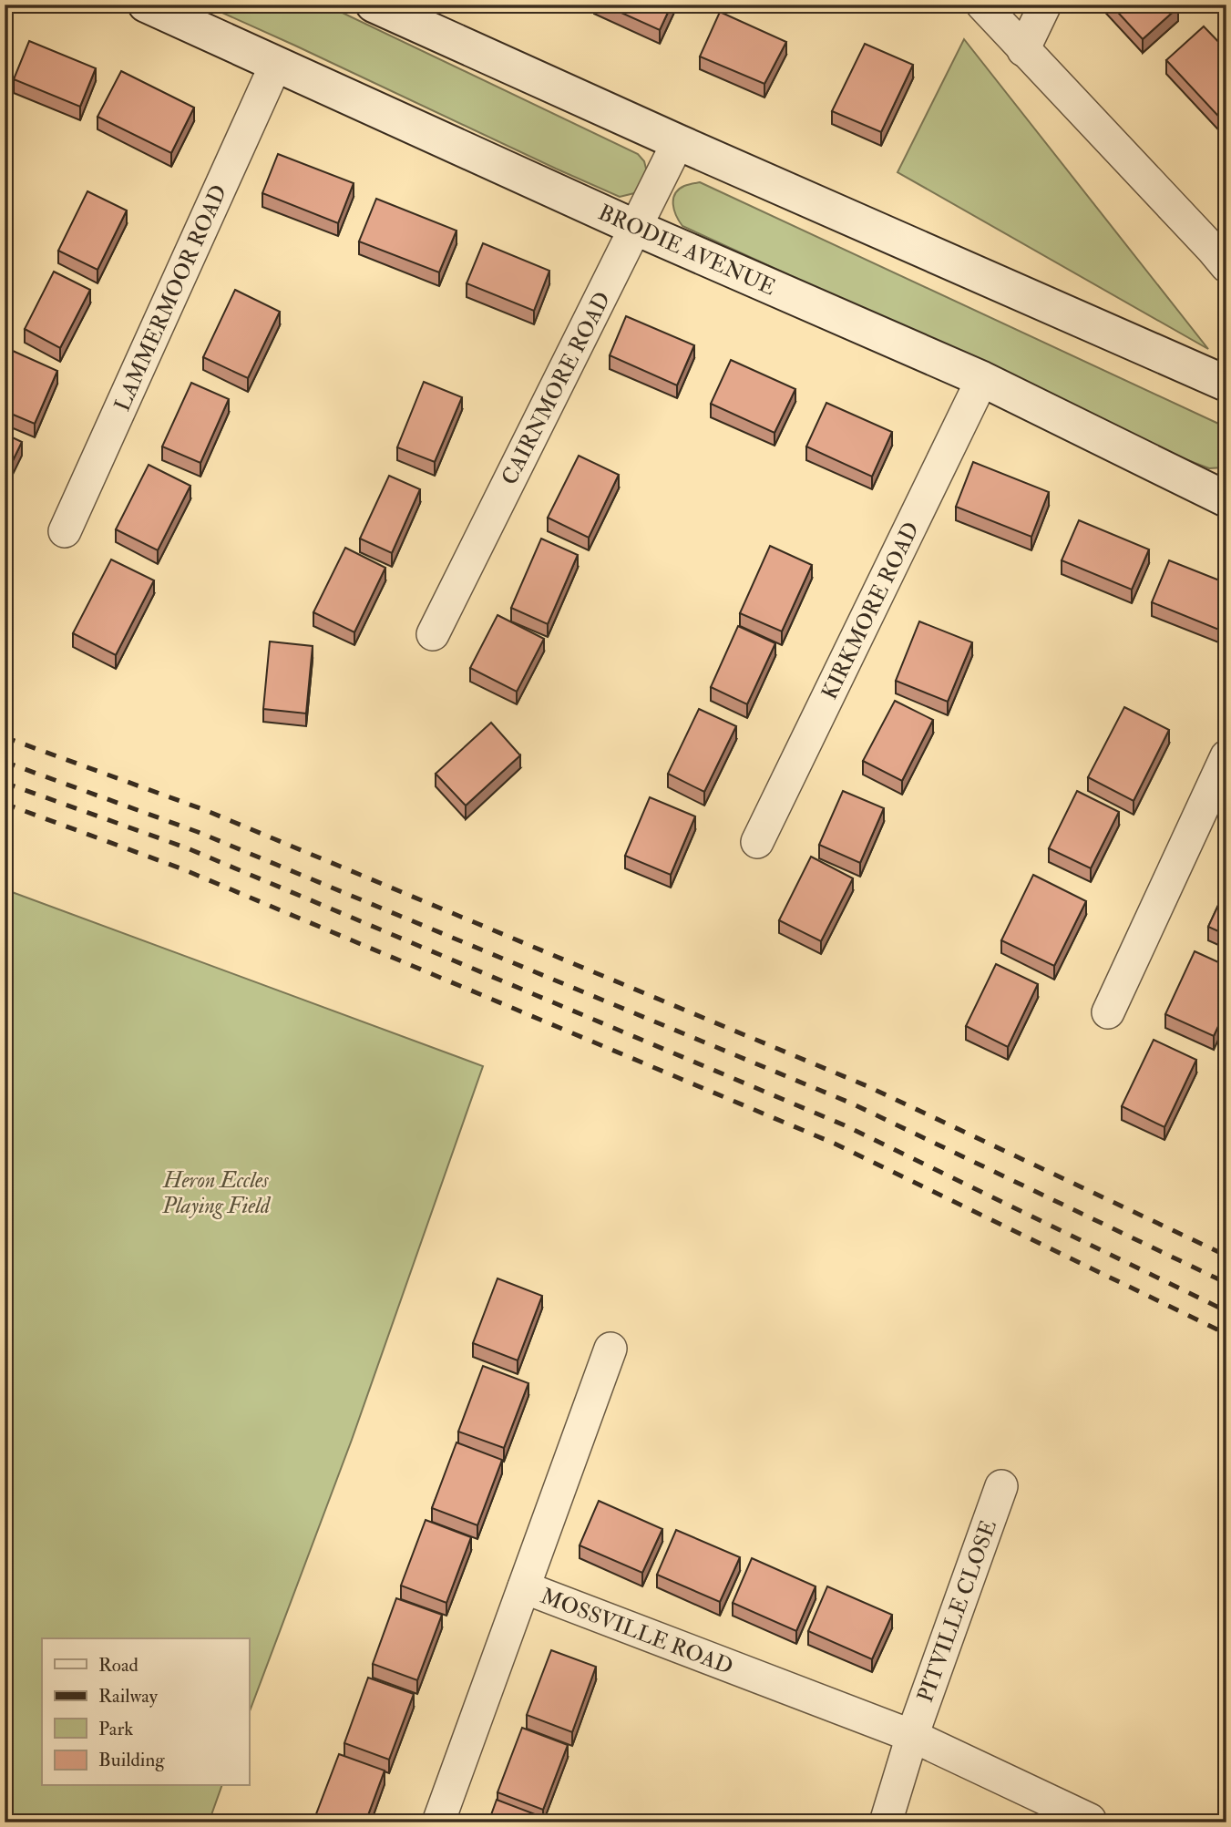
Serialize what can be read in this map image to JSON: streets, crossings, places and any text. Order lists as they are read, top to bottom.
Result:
{
  "streets": {
    "street": [
      "BRODIE AVENUE",
      "LAMMERMOOR ROAD",
      "CAIRNMORE ROAD",
      "KIRKMORE ROAD",
      "PITVILLE CLOSE",
      "MOSSVILLE ROAD"
    ]
  },
  "crossings": [
    ["BRODIE AVENUE", "LAMMERMOOR ROAD"],
    ["BRODIE AVENUE", "CAIRNMORE ROAD"],
    ["BRODIE AVENUE", "KIRKMORE ROAD"],
    ["PITVILLE CLOSE", "MOSSVILLE ROAD"]
  ],
  "parks": ["Heron Eccles Playing Field"],
  "legend": [
    "Road",
    "Railway",
    "Park",
    "Building"
  ]
}
